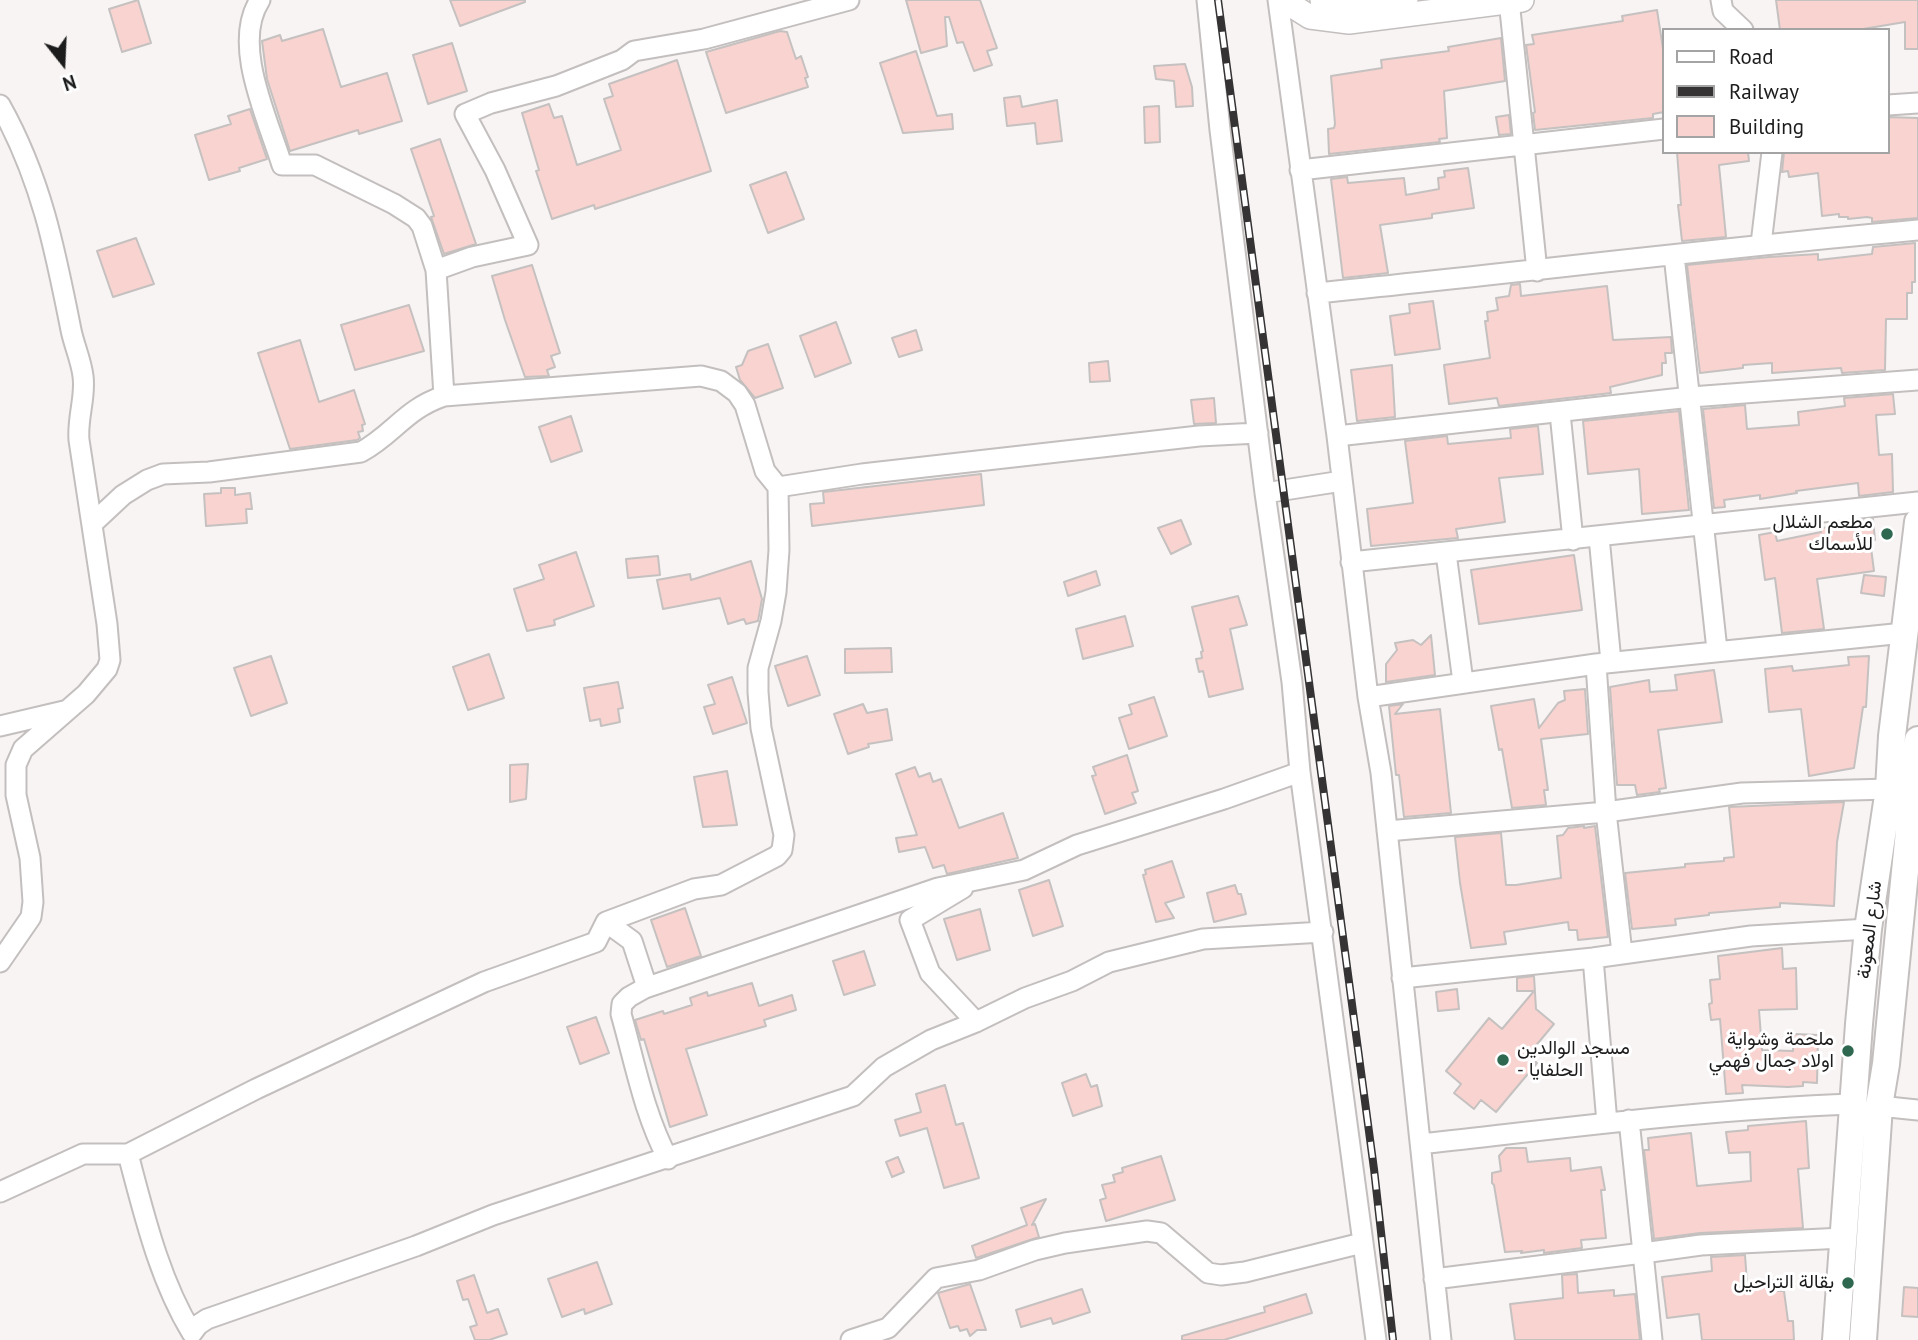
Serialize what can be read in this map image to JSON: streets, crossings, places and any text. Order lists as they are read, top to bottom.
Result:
{
  "streets": {
    "highway": ["شارع المعونة"]
  },
  "places": [
    "مطعم الشلال للأسماك",
    "ملحمة وشواية اولاد جمال فهمي",
    "مسجد الوالدين - الحلفايا",
    "بقالة التراحيل"
  ],
  "legend": ["Road", "Railway", "Building"],
  "north": "bottom"
}
